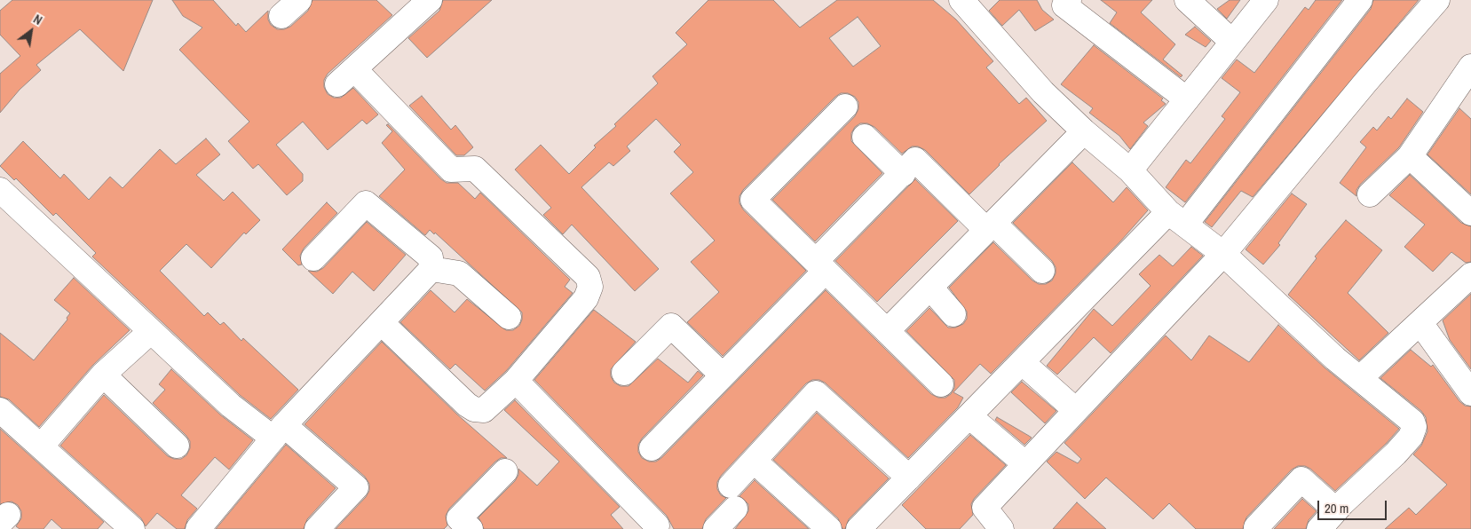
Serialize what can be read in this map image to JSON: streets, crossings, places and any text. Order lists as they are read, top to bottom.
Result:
{
  "scale_bar": "20 m",
  "north": "top right"
}
